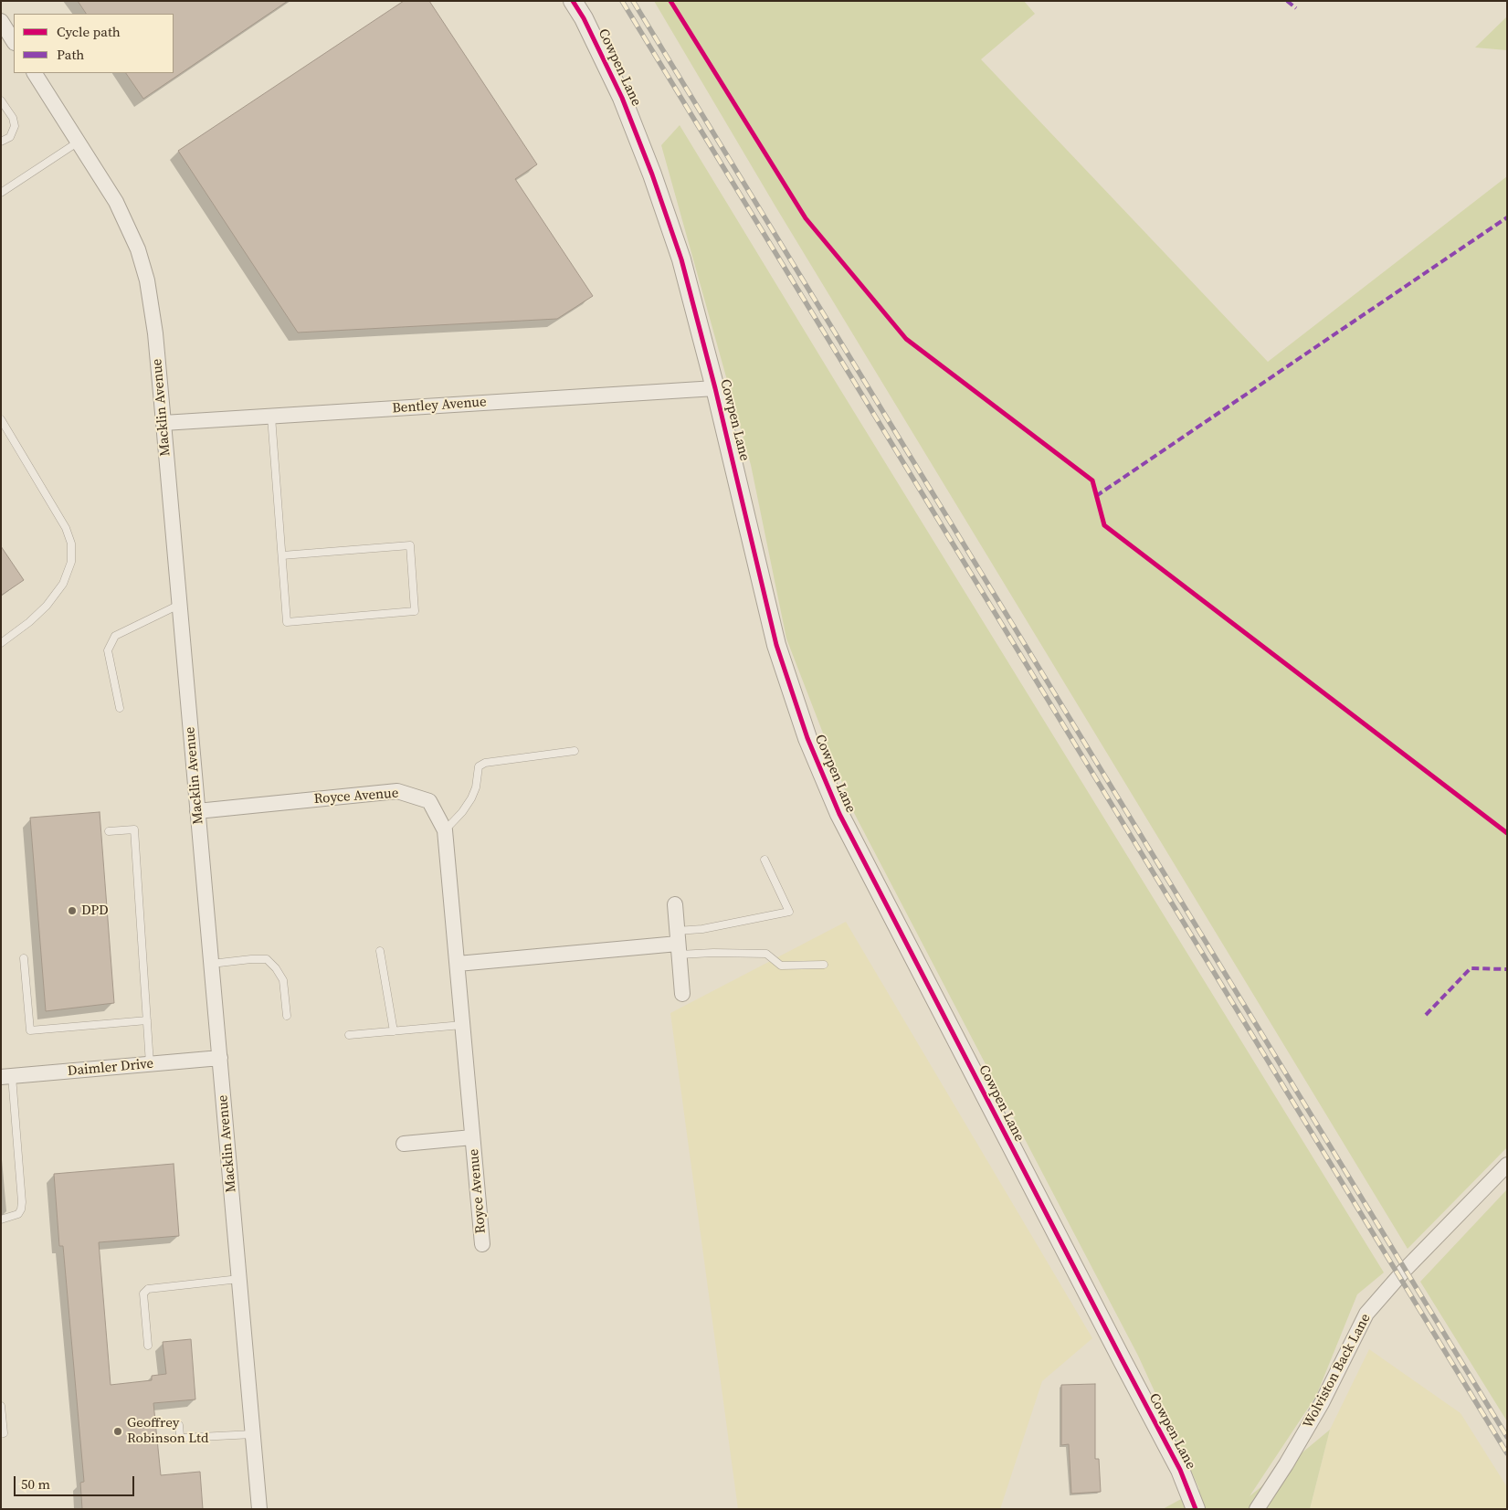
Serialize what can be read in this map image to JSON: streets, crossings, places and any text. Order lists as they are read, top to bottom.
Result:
{
  "streets": {
    "street": [
      "Cowpen Lane",
      "Bentley Avenue",
      "Macklin Avenue",
      "Royce Avenue",
      "Daimler Drive",
      "Wolviston Back Lane"
    ]
  },
  "crossings": [
    ["Cowpen Lane", "Bentley Avenue"],
    ["Bentley Avenue", "Macklin Avenue"],
    ["Macklin Avenue", "Royce Avenue"],
    ["Macklin Avenue", "Daimler Drive"]
  ],
  "places": ["DPD", "Geoffrey Robinson Ltd"],
  "legend": ["Cycle path", "Path"],
  "scale_bar": "50 m"
}
